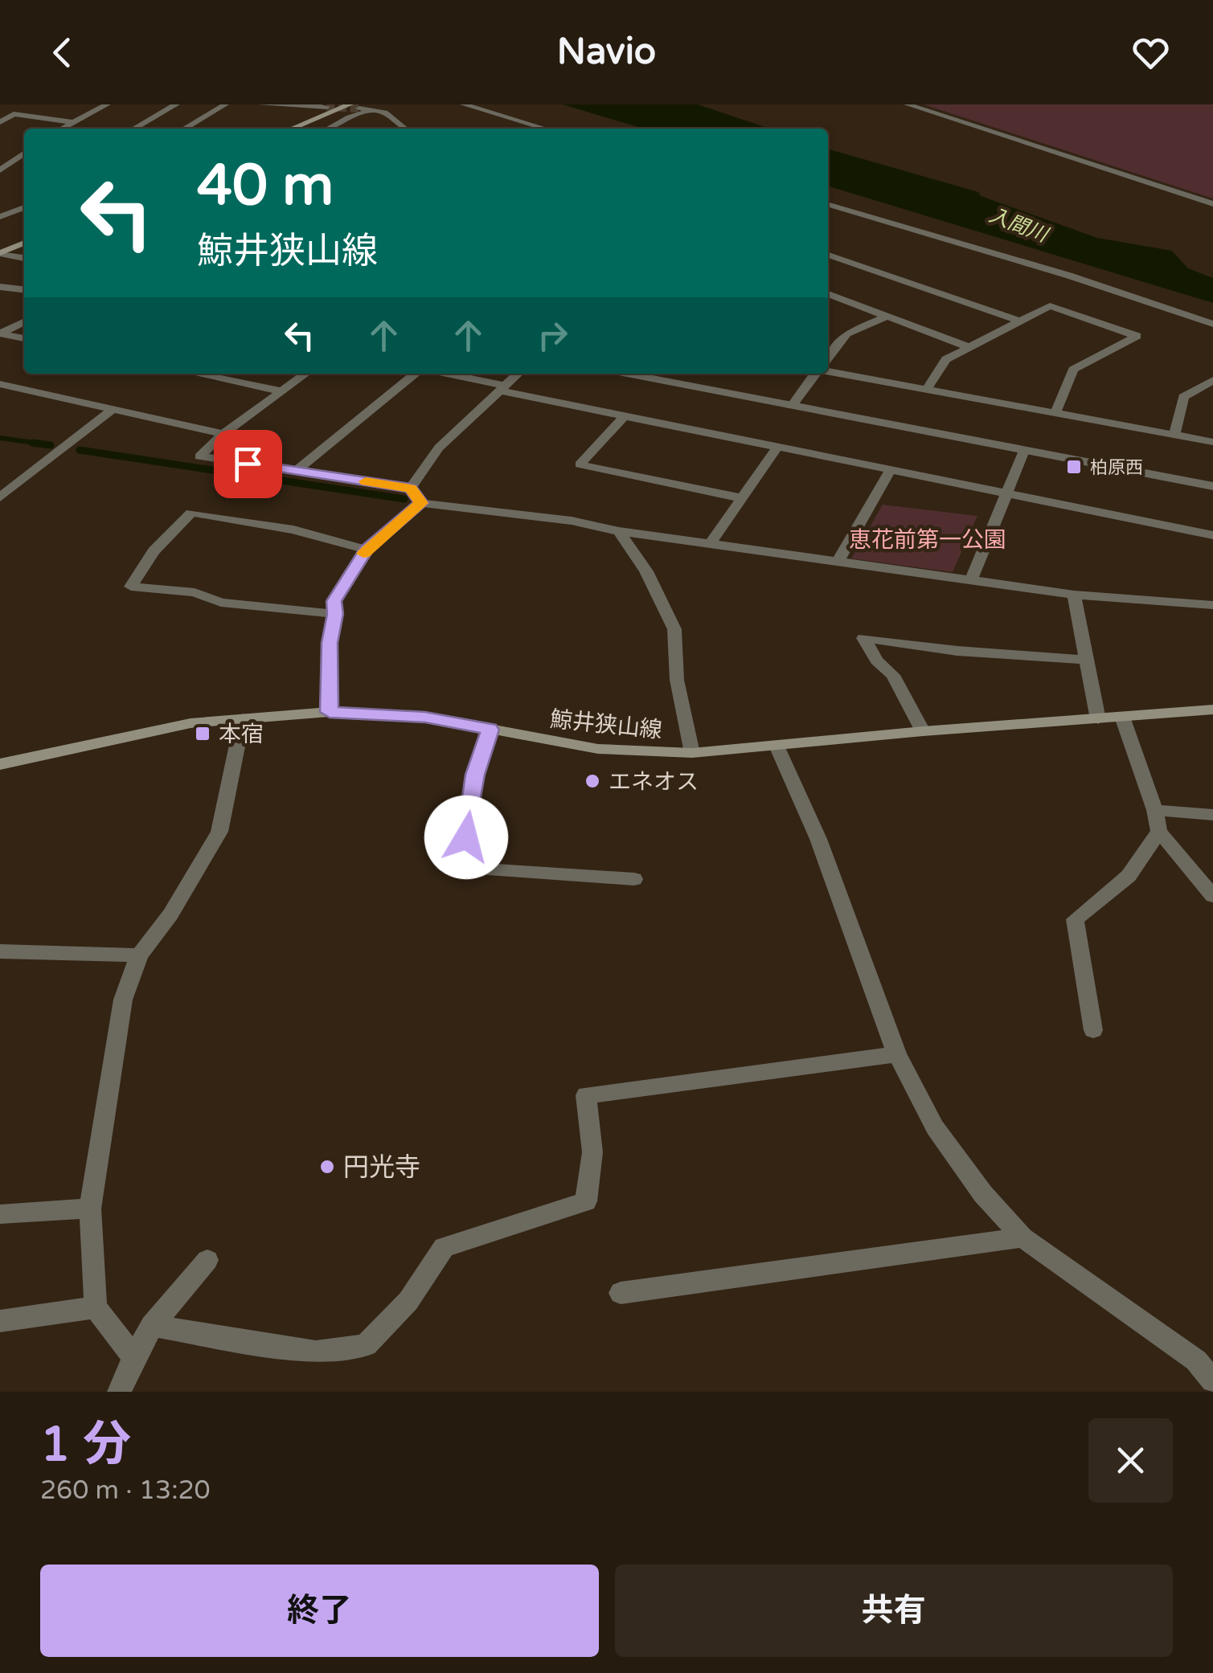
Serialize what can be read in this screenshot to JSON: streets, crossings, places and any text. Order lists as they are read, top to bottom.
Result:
{
  "streets": {
    "main road": ["鯨井狭山線"]
  },
  "water": ["入間川"],
  "parks": ["恵花前第一公園"],
  "places": {
    "transit": ["柏原西", "本宿"],
    "other": ["エネオス", "円光寺"]
  },
  "page": {
    "header": "Navio",
    "turn": ["40 m", "鯨井狭山線"],
    "heading": ["1 分", "260 m · 13:20"],
    "buttons": ["終了", "共有"]
  }
}
